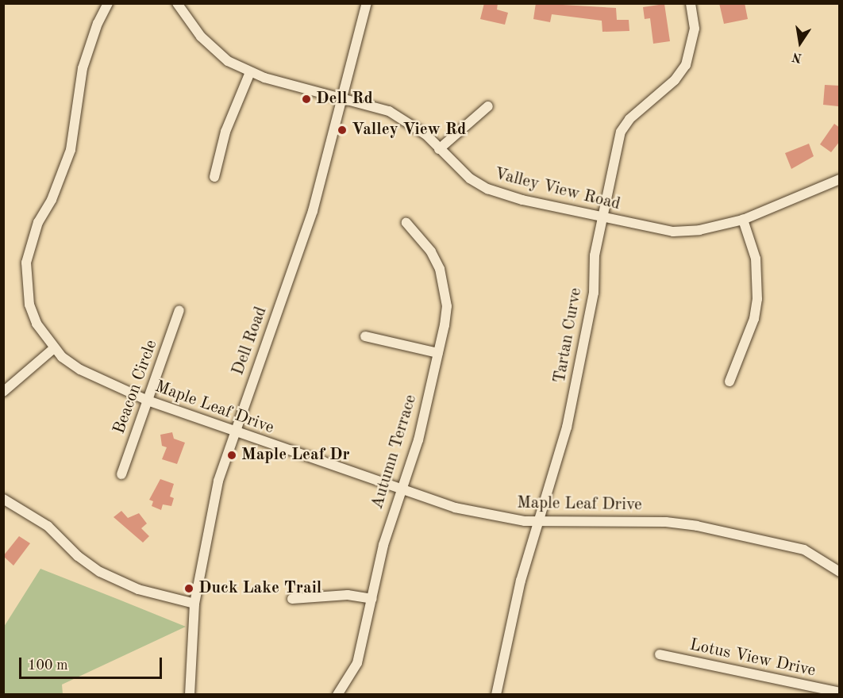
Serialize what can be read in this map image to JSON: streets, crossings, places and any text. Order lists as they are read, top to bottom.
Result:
{
  "streets": {
    "street": [
      "Valley View Road",
      "Tartan Curve",
      "Dell Road",
      "Beacon Circle",
      "Maple Leaf Drive",
      "Autumn Terrace",
      "Lotus View Drive"
    ]
  },
  "crossings": [
    ["Valley View Road", "Tartan Curve"],
    ["Valley View Road", "Dell Road"],
    ["Tartan Curve", "Maple Leaf Drive"],
    ["Dell Road", "Maple Leaf Drive"],
    ["Beacon Circle", "Maple Leaf Drive"],
    ["Maple Leaf Drive", "Autumn Terrace"]
  ],
  "places": [
    "Dell Rd",
    "Valley View Rd",
    "Maple Leaf Dr",
    "Duck Lake Trail"
  ],
  "scale_bar": "100 m",
  "north": "bottom"
}
